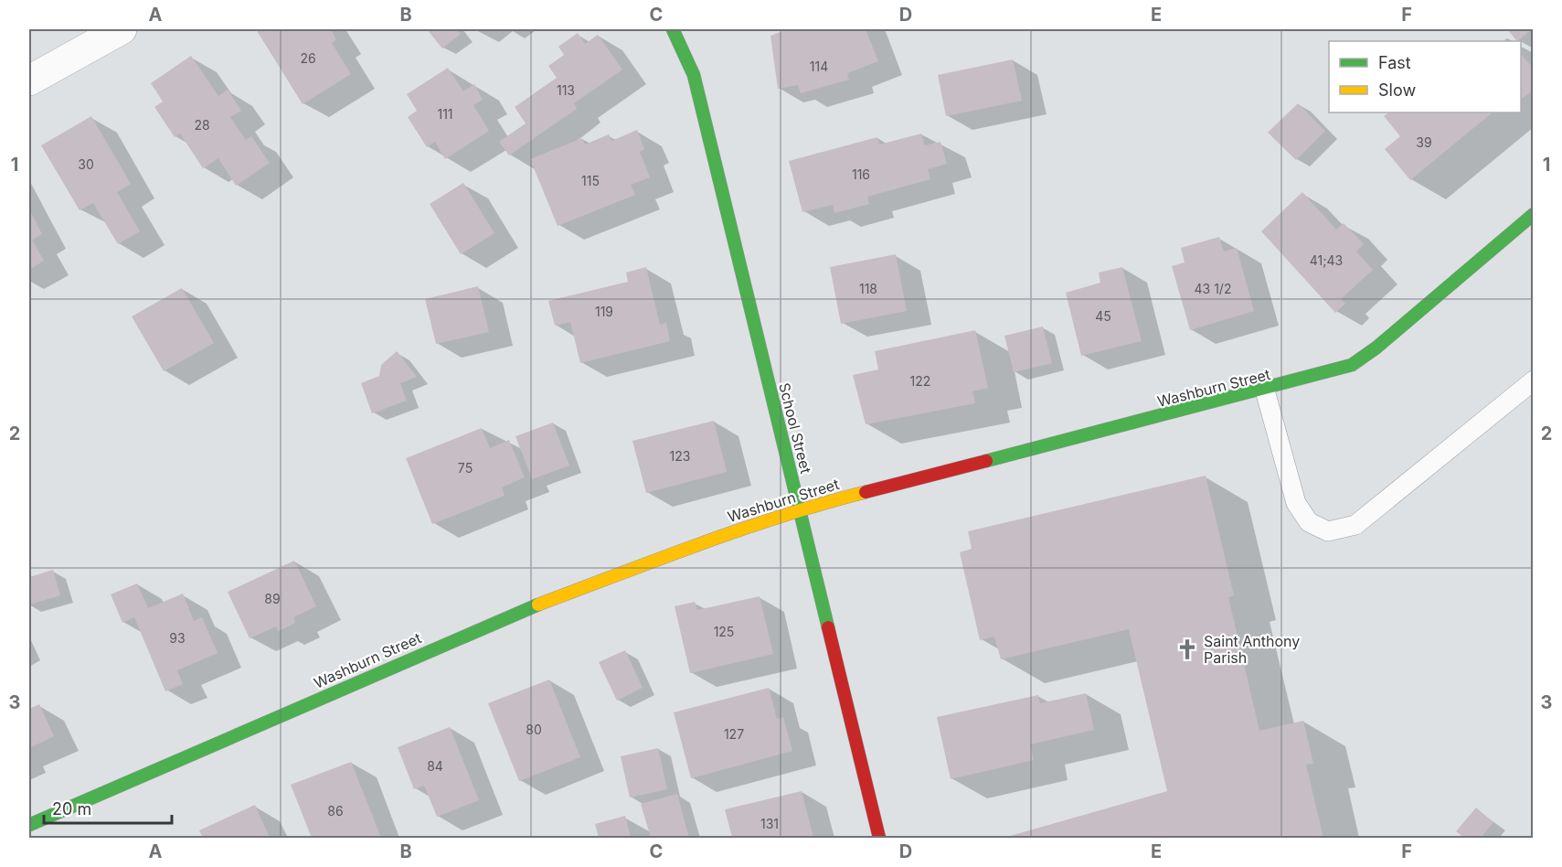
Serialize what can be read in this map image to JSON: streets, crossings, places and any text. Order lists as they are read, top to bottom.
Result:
{
  "streets": {
    "street": ["Washburn Street", "School Street"]
  },
  "crossings": [
    ["Washburn Street", "School Street"]
  ],
  "places": {
    "church": ["Saint Anthony Parish"]
  },
  "house_numbers": [
    "26",
    "114",
    "113",
    "111",
    "28",
    "39",
    "30",
    "116",
    "115",
    "41;43",
    "118",
    "43 1/2",
    "119",
    "45",
    "122",
    "123",
    "75",
    "89",
    "125",
    "93",
    "80",
    "127",
    "84",
    "86",
    "131"
  ],
  "legend": ["Fast", "Slow"],
  "scale_bar": "20 m",
  "grid": {
    "columns": [
      "A",
      "B",
      "C",
      "D",
      "E",
      "F"
    ],
    "rows": ["1", "2", "3"]
  }
}
